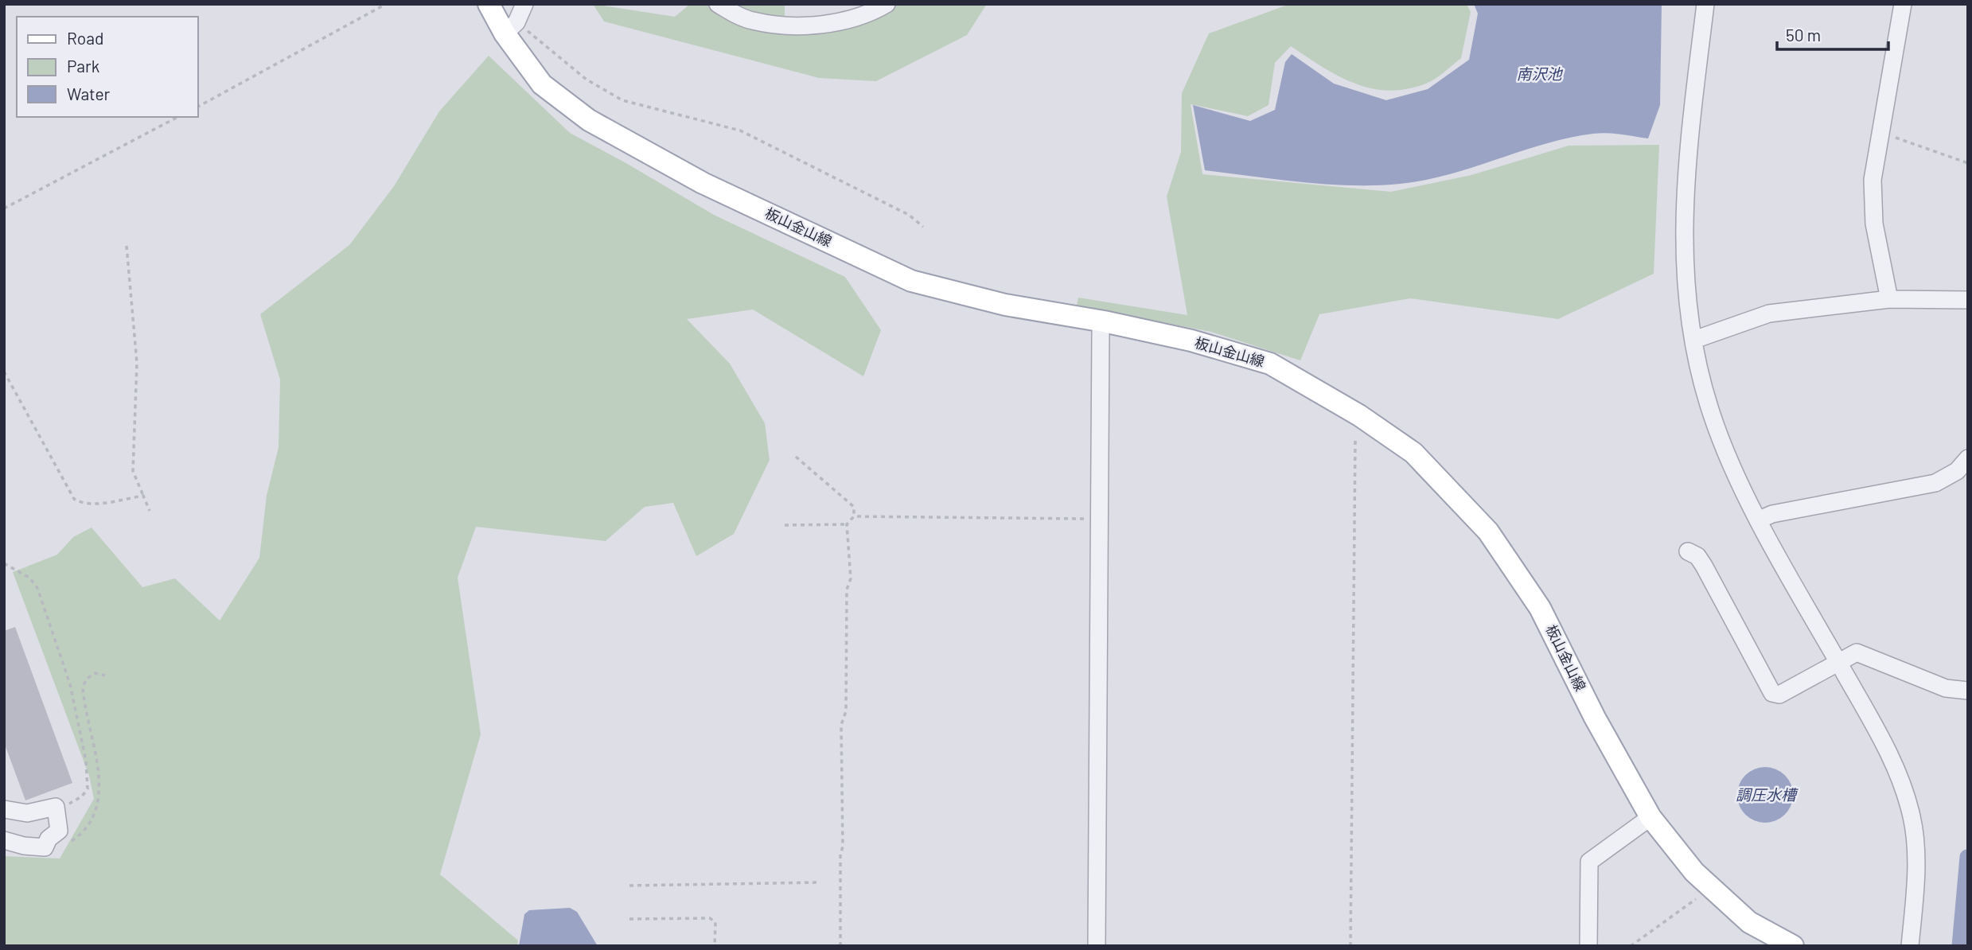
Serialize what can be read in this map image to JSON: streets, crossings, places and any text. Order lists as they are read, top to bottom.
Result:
{
  "streets": {
    "main road": ["板山金山線"]
  },
  "water": ["南沢池", "調圧水槽"],
  "legend": ["Road", "Park", "Water"],
  "scale_bar": "50 m"
}
